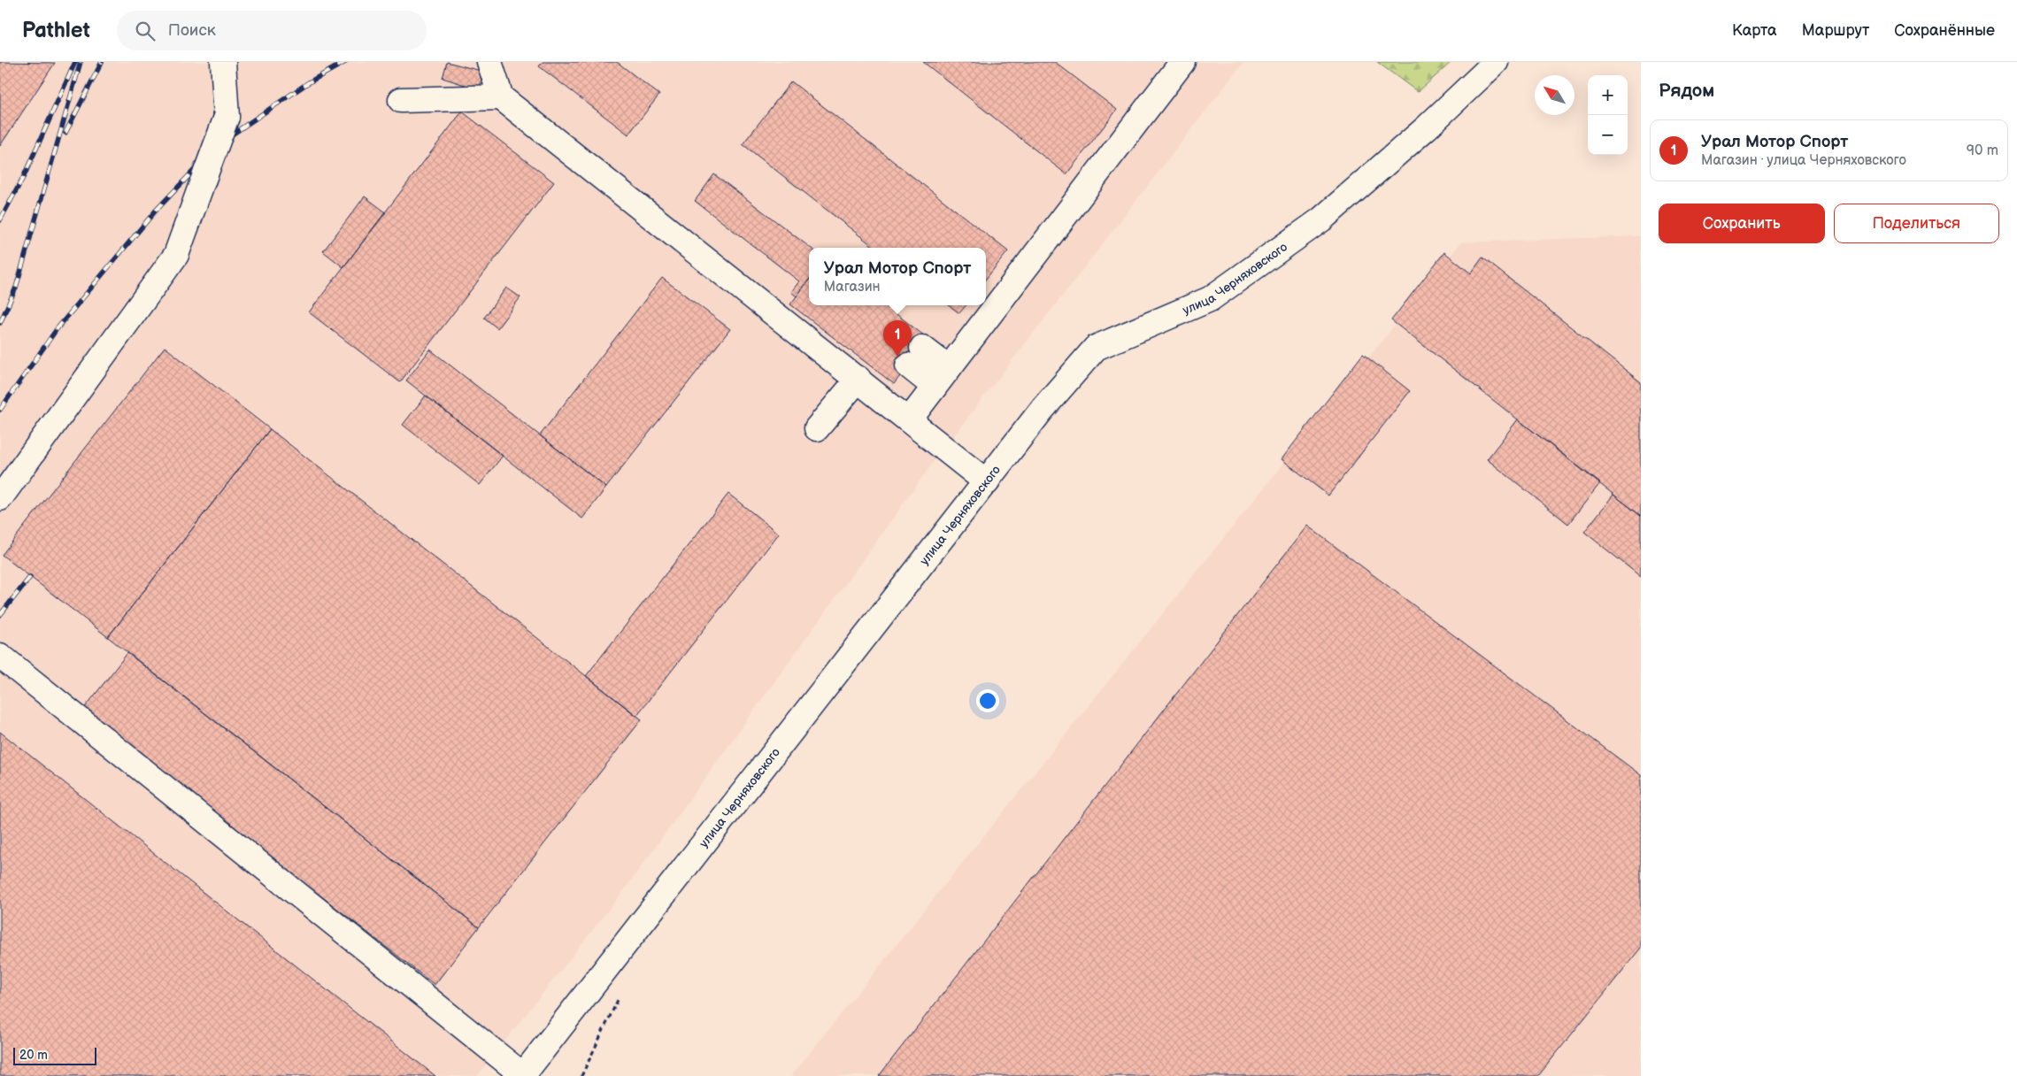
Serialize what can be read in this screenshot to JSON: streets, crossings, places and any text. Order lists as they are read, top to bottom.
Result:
{
  "streets": {
    "street": ["улица Черняховского"]
  },
  "scale_bar": "20 m",
  "north": "top left",
  "page": {
    "header": "Pathlet",
    "search": "Поиск",
    "nav": ["Карта", "Маршрут", "Сохранённые"],
    "heading": "Рядом",
    "map_buttons": ["+", "−"],
    "list": [
      {
        "mark": "1",
        "name": "Урал Мотор Спорт",
        "note": "Магазин · улица Черняховского",
        "value": "90 m"
      }
    ],
    "buttons": ["Сохранить", "Поделиться"],
    "popup": ["Урал Мотор Спорт", "Магазин"],
    "pins": "1",
    "scale": "20 m"
  }
}
